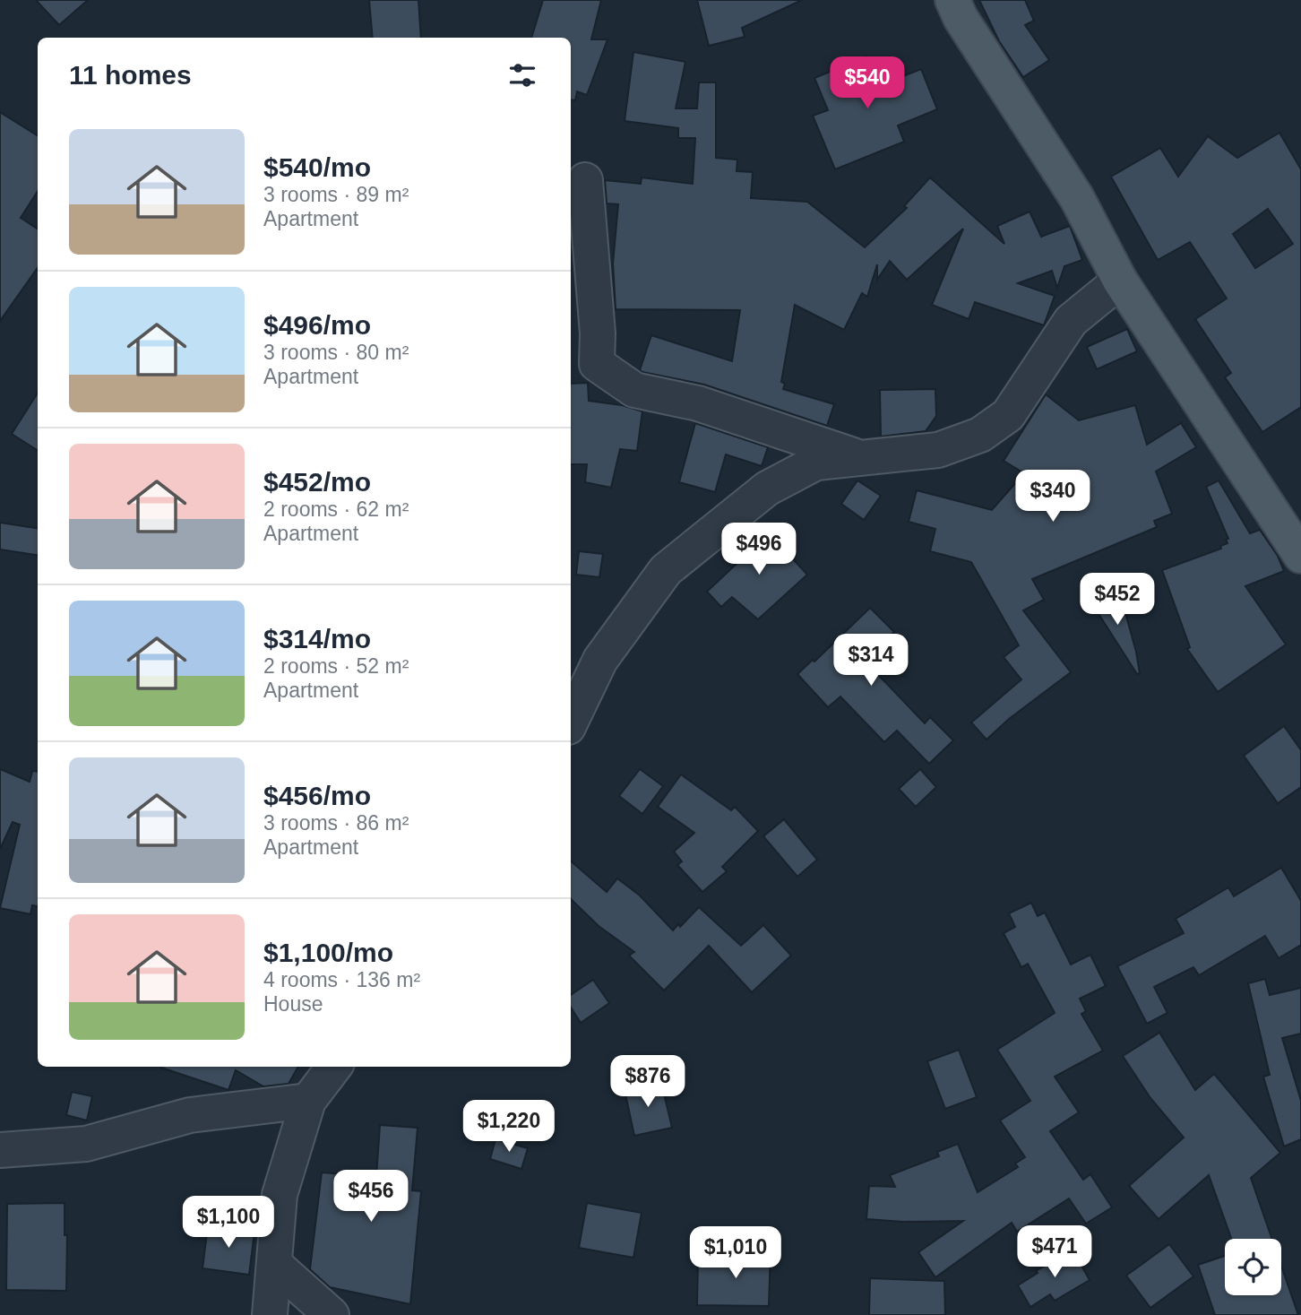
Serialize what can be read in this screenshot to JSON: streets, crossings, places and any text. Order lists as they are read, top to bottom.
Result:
{
  "page": {
    "heading": "11 homes",
    "price": [
      "$540",
      "$340",
      "$496",
      "$452",
      "$314",
      "$876",
      "$1,220",
      "$456",
      "$1,100",
      "$471",
      "$1,010"
    ],
    "list": [
      {
        "name": "$540/mo",
        "note": "3 rooms · 89 m² · Apartment"
      },
      {
        "name": "$496/mo",
        "note": "3 rooms · 80 m² · Apartment"
      },
      {
        "name": "$452/mo",
        "note": "2 rooms · 62 m² · Apartment"
      },
      {
        "name": "$314/mo",
        "note": "2 rooms · 52 m² · Apartment"
      },
      {
        "name": "$456/mo",
        "note": "3 rooms · 86 m² · Apartment"
      },
      {
        "name": "$1,100/mo",
        "note": "4 rooms · 136 m² · House"
      }
    ]
  }
}
